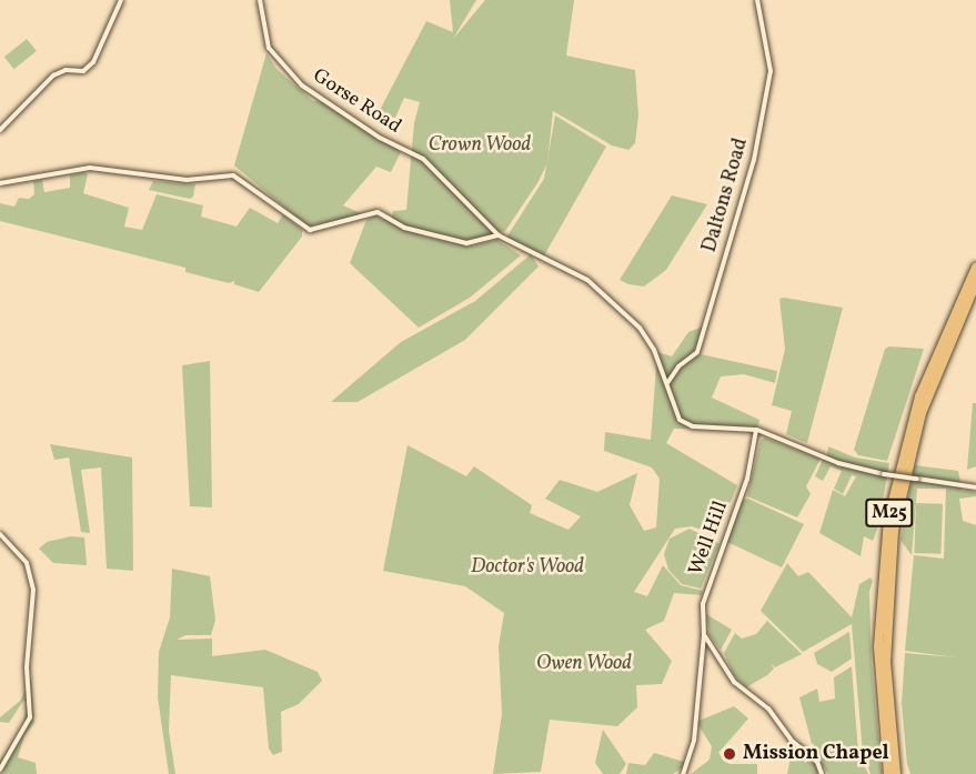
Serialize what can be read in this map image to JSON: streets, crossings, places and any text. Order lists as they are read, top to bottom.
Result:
{
  "streets": {
    "highway": ["M25"],
    "street": ["Gorse Road", "Daltons Road", "Well Hill"]
  },
  "crossings": [
    ["Gorse Road", "Daltons Road"]
  ],
  "parks": ["Crown Wood", "Doctor's Wood", "Owen Wood"],
  "places": ["Mission Chapel"]
}
